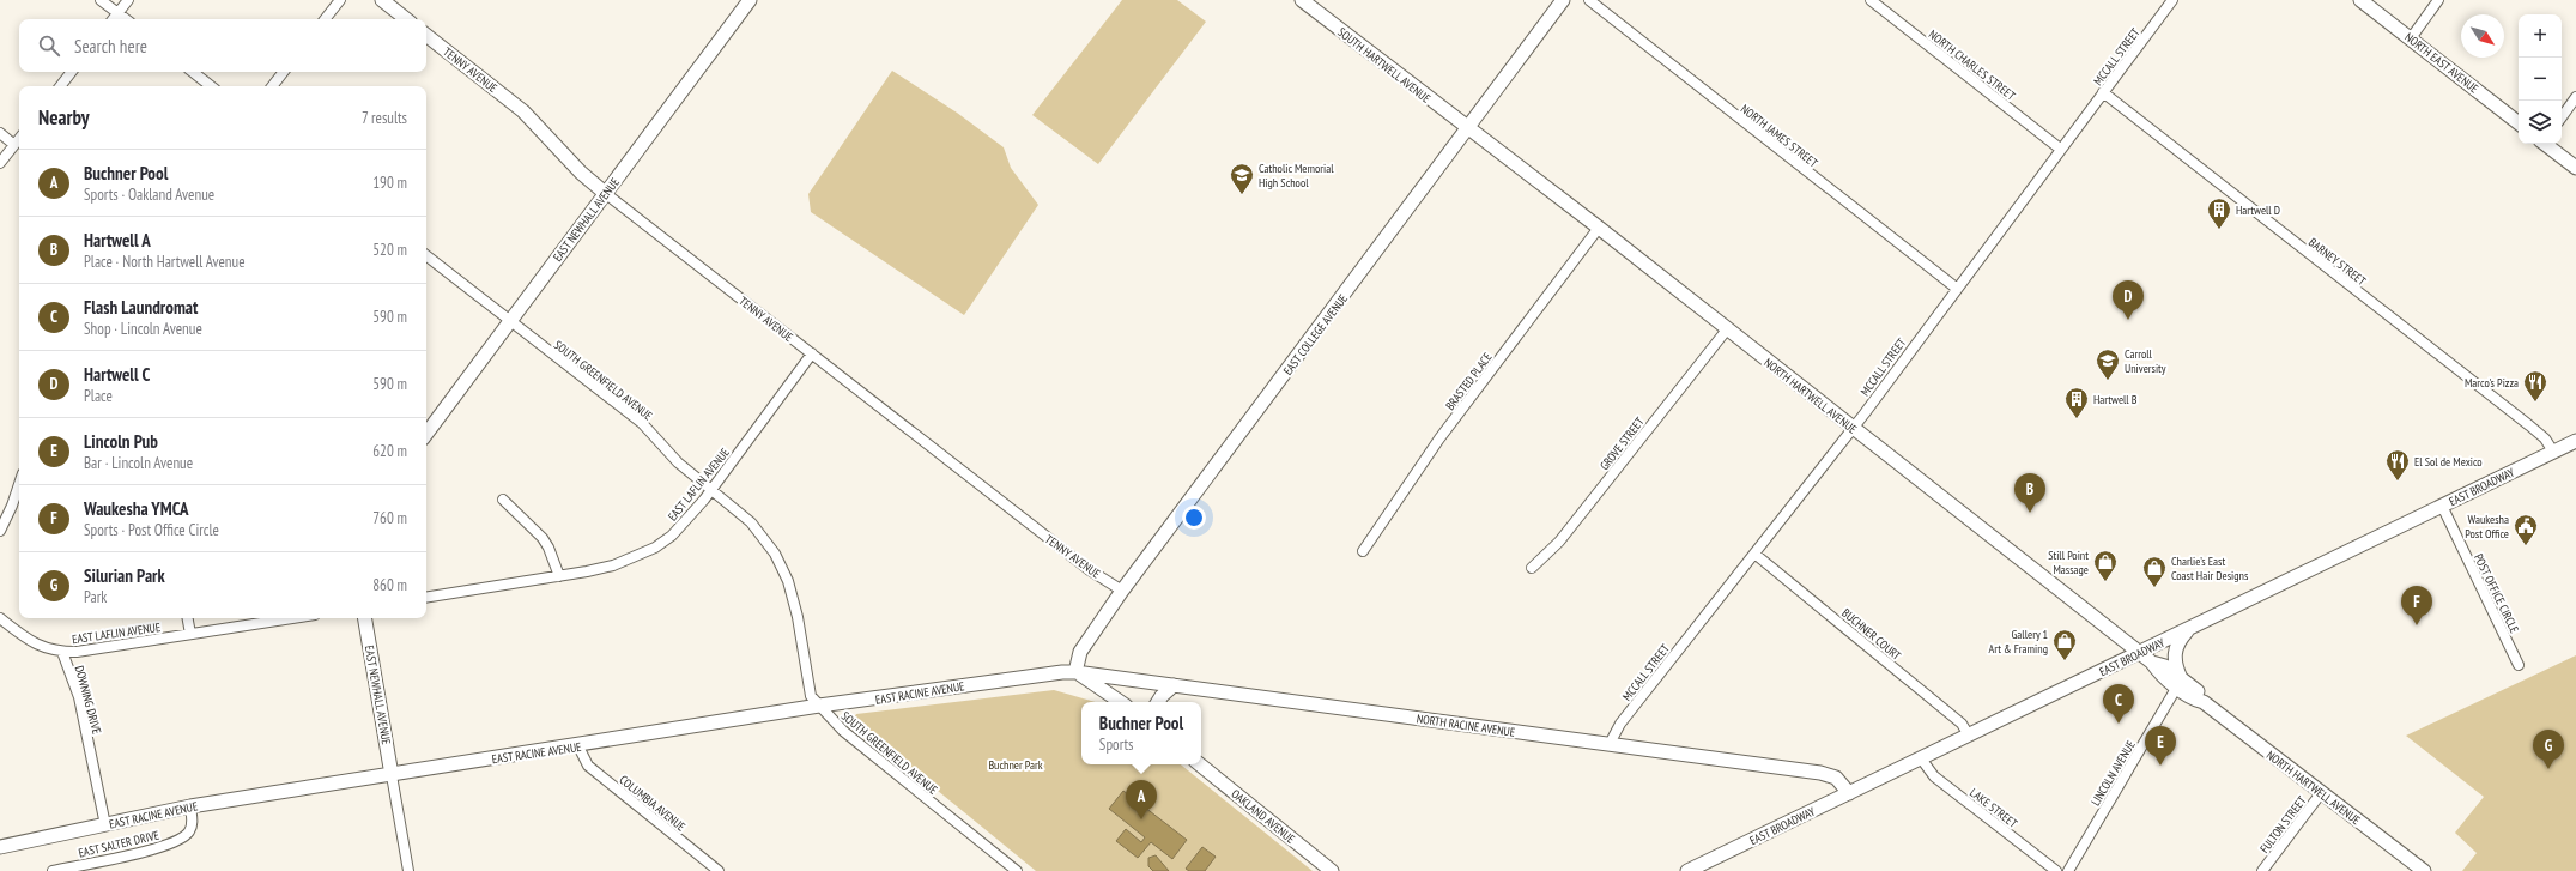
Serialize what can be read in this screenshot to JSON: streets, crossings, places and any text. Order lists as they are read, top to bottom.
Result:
{
  "streets": {
    "street": [
      "MCCALL STREET",
      "NORTH EAST AVENUE",
      "SOUTH HARTWELL AVENUE",
      "NORTH CHARLES STREET",
      "TENNY AVENUE",
      "NORTH JAMES STREET",
      "EAST NEWHALL AVENUE",
      "BARNEY STREET",
      "EAST COLLEGE AVENUE",
      "SOUTH GREENFIELD AVENUE",
      "BRASTED PLACE",
      "NORTH HARTWELL AVENUE",
      "GROVE STREET",
      "EAST LAFLIN AVENUE",
      "EAST BROADWAY",
      "POST OFFICE CIRCLE",
      "BUCHNER COURT",
      "EAST RACINE AVENUE",
      "DOWNING DRIVE",
      "NORTH RACINE AVENUE",
      "LINCOLN AVENUE",
      "COLUMBIA AVENUE",
      "LAKE STREET",
      "OAKLAND AVENUE",
      "FULTON STREET",
      "EAST SALTER DRIVE"
    ]
  },
  "crossings": [
    ["MCCALL STREET", "NORTH CHARLES STREET"],
    ["MCCALL STREET", "NORTH JAMES STREET"],
    ["MCCALL STREET", "BARNEY STREET"],
    ["MCCALL STREET", "NORTH HARTWELL AVENUE"],
    ["MCCALL STREET", "BUCHNER COURT"],
    ["MCCALL STREET", "NORTH RACINE AVENUE"],
    ["SOUTH HARTWELL AVENUE", "EAST COLLEGE AVENUE"],
    ["SOUTH HARTWELL AVENUE", "NORTH HARTWELL AVENUE"],
    ["TENNY AVENUE", "EAST NEWHALL AVENUE"],
    ["TENNY AVENUE", "EAST COLLEGE AVENUE"],
    ["TENNY AVENUE", "EAST LAFLIN AVENUE"],
    ["EAST NEWHALL AVENUE", "SOUTH GREENFIELD AVENUE"],
    ["EAST NEWHALL AVENUE", "EAST RACINE AVENUE"],
    ["BARNEY STREET", "EAST BROADWAY"],
    ["EAST COLLEGE AVENUE", "NORTH HARTWELL AVENUE"],
    ["EAST COLLEGE AVENUE", "EAST RACINE AVENUE"],
    ["EAST COLLEGE AVENUE", "NORTH RACINE AVENUE"],
    ["SOUTH GREENFIELD AVENUE", "EAST LAFLIN AVENUE"],
    ["SOUTH GREENFIELD AVENUE", "EAST RACINE AVENUE"],
    ["BRASTED PLACE", "NORTH HARTWELL AVENUE"],
    ["NORTH HARTWELL AVENUE", "GROVE STREET"],
    ["NORTH HARTWELL AVENUE", "EAST BROADWAY"],
    ["NORTH HARTWELL AVENUE", "LINCOLN AVENUE"],
    ["NORTH HARTWELL AVENUE", "FULTON STREET"],
    ["EAST LAFLIN AVENUE", "DOWNING DRIVE"],
    ["EAST BROADWAY", "POST OFFICE CIRCLE"],
    ["EAST BROADWAY", "BUCHNER COURT"],
    ["EAST BROADWAY", "NORTH RACINE AVENUE"],
    ["EAST BROADWAY", "LAKE STREET"],
    ["EAST RACINE AVENUE", "DOWNING DRIVE"],
    ["EAST RACINE AVENUE", "NORTH RACINE AVENUE"],
    ["EAST RACINE AVENUE", "COLUMBIA AVENUE"],
    ["EAST RACINE AVENUE", "EAST SALTER DRIVE"]
  ],
  "parks": ["Buchner Park"],
  "places": {
    "school or university": ["Catholic Memorial High School", "Carroll University"],
    "building": ["Hartwell D", "Hartwell B"],
    "restaurant": ["Marco's Pizza", "El Sol de Mexico"],
    "public building": ["Waukesha Post Office"],
    "shop": ["Still Point Massage", "Charlie’s East Coast Hair Designs", "Gallery 1 Art & Framing"]
  },
  "north": "bottom right",
  "page": {
    "map_buttons": ["+", "−"],
    "search": "Search here",
    "heading": ["Nearby", "7 results"],
    "list": [
      {
        "mark": "A",
        "name": "Buchner Pool",
        "note": "Sports · Oakland Avenue",
        "value": "190 m"
      },
      {
        "mark": "B",
        "name": "Hartwell A",
        "note": "Place · North Hartwell Avenue",
        "value": "520 m"
      },
      {
        "mark": "C",
        "name": "Flash Laundromat",
        "note": "Shop · Lincoln Avenue",
        "value": "590 m"
      },
      {
        "mark": "D",
        "name": "Hartwell C",
        "note": "Place",
        "value": "590 m"
      },
      {
        "mark": "E",
        "name": "Lincoln Pub",
        "note": "Bar · Lincoln Avenue",
        "value": "620 m"
      },
      {
        "mark": "F",
        "name": "Waukesha YMCA",
        "note": "Sports · Post Office Circle",
        "value": "760 m"
      },
      {
        "mark": "G",
        "name": "Silurian Park",
        "note": "Park",
        "value": "860 m"
      }
    ],
    "pins": [
      "D",
      "B",
      "F",
      "C",
      "E",
      "G",
      "A"
    ],
    "popup": ["Buchner Pool", "Sports"]
  }
}
